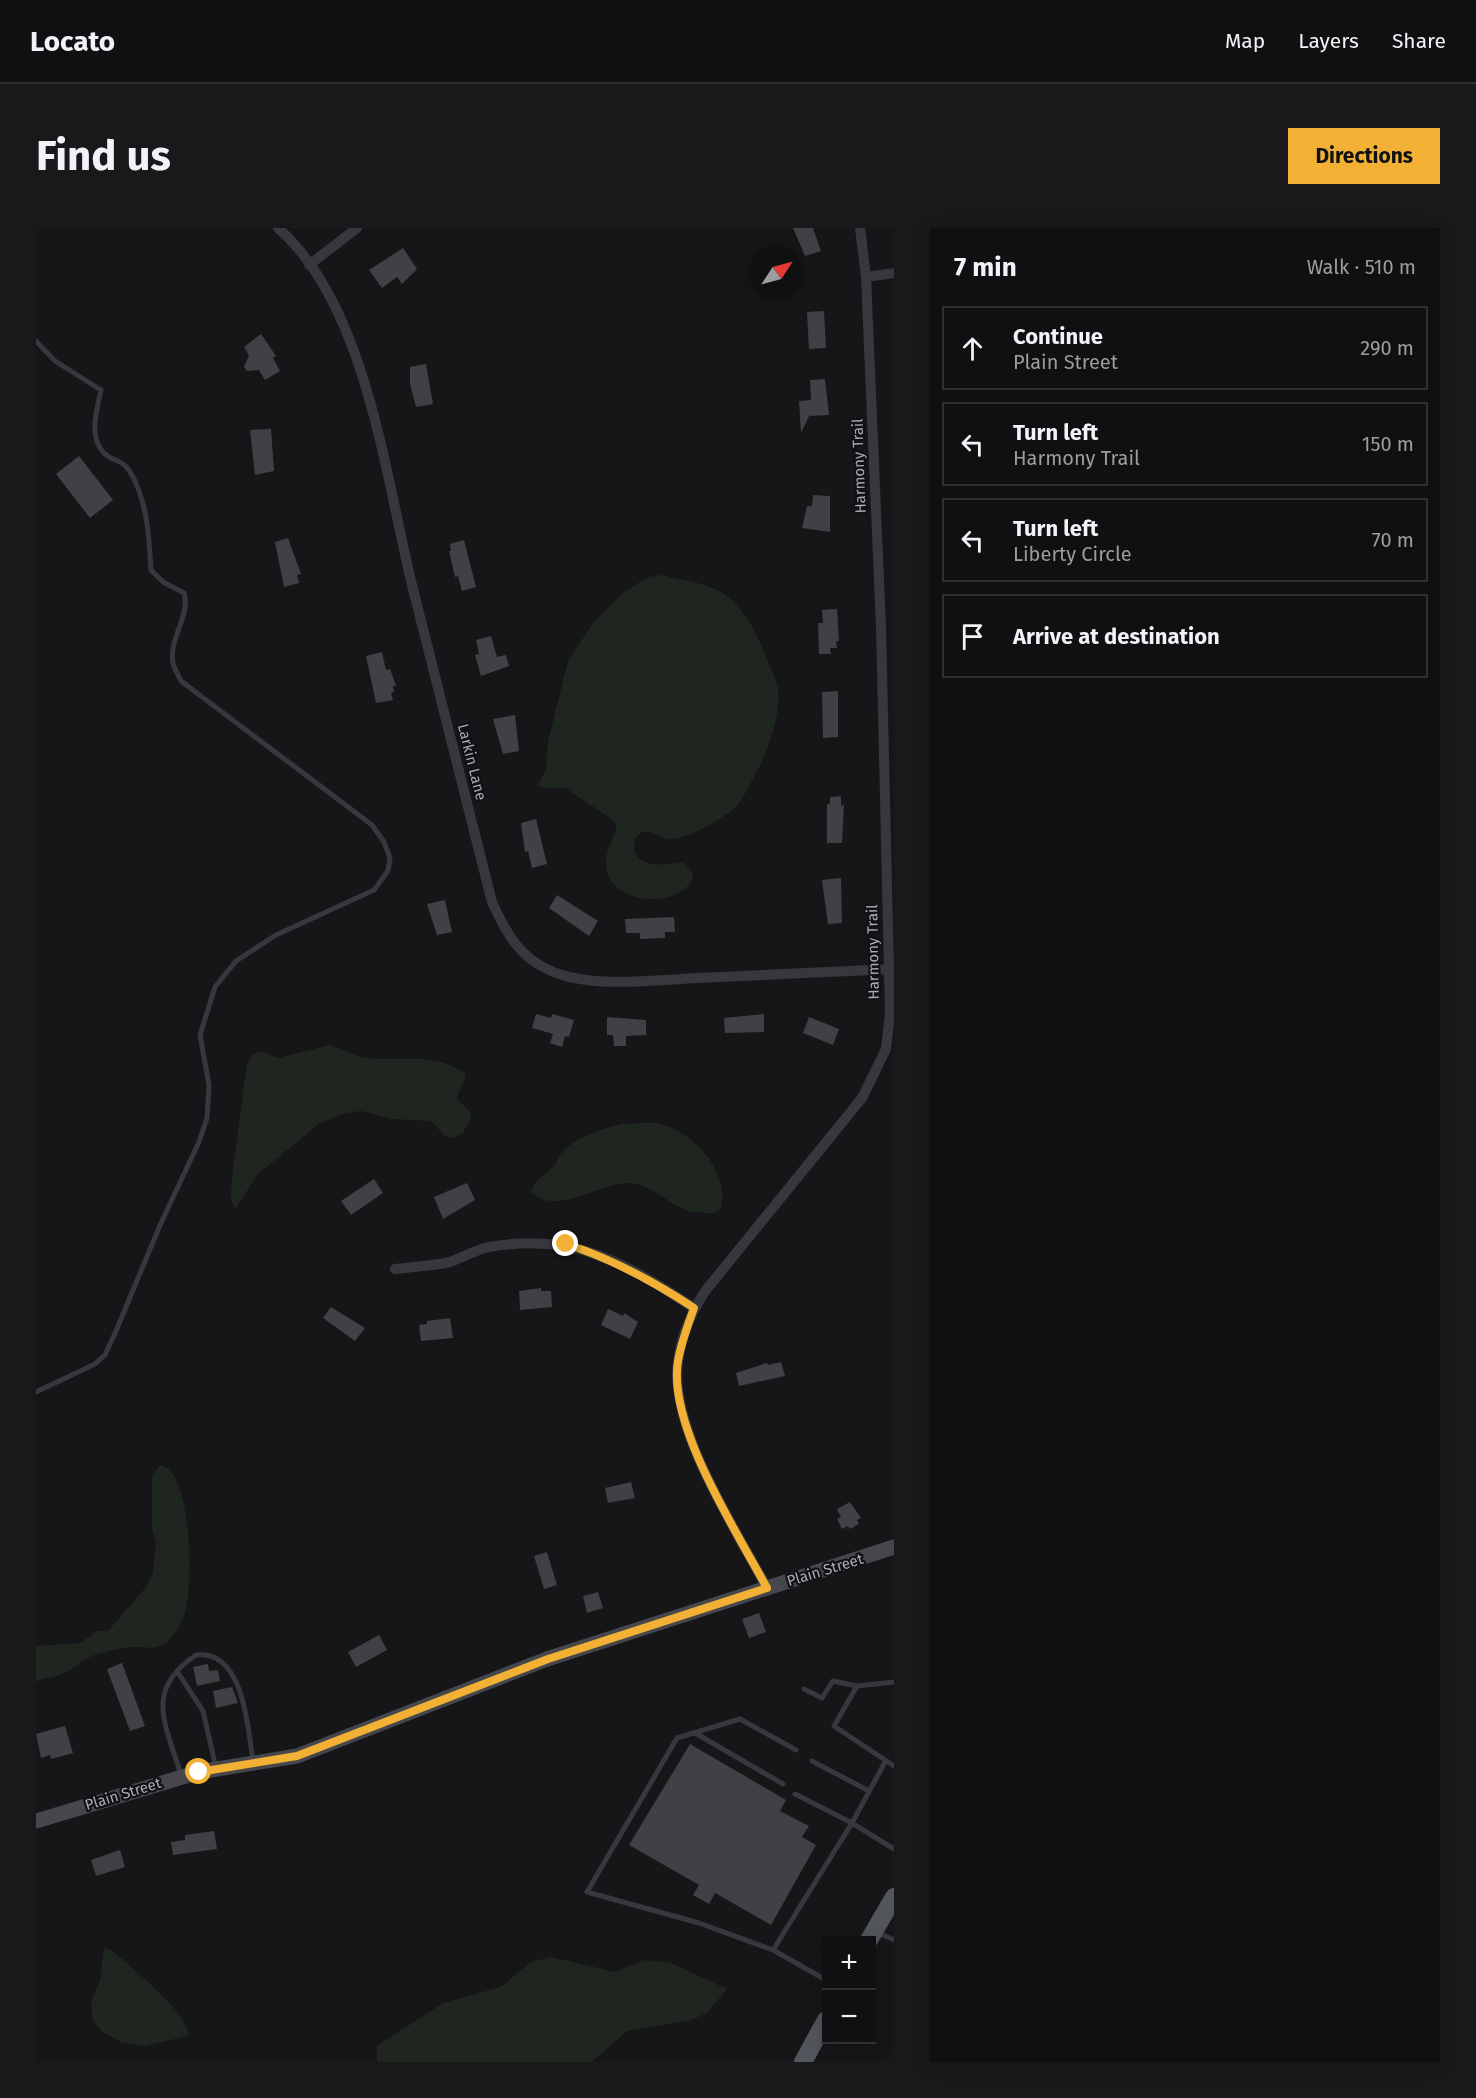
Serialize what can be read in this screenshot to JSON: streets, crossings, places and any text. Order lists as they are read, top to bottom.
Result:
{
  "streets": {
    "street": ["Harmony Trail", "Larkin Lane", "Plain Street"]
  },
  "crossings": [
    ["Harmony Trail", "Larkin Lane"],
    ["Harmony Trail", "Plain Street"]
  ],
  "north": "top right",
  "page": {
    "header": "Locato",
    "nav": ["Map", "Layers", "Share"],
    "buttons": "Directions",
    "title": "Find us",
    "heading": ["7 min", "Walk · 510 m"],
    "list": [
      ["Continue", "Plain Street", "290 m"],
      ["Turn left", "Harmony Trail", "150 m"],
      ["Turn left", "Liberty Circle", "70 m"],
      "Arrive at destination"
    ],
    "map_buttons": ["+", "−"]
  }
}
